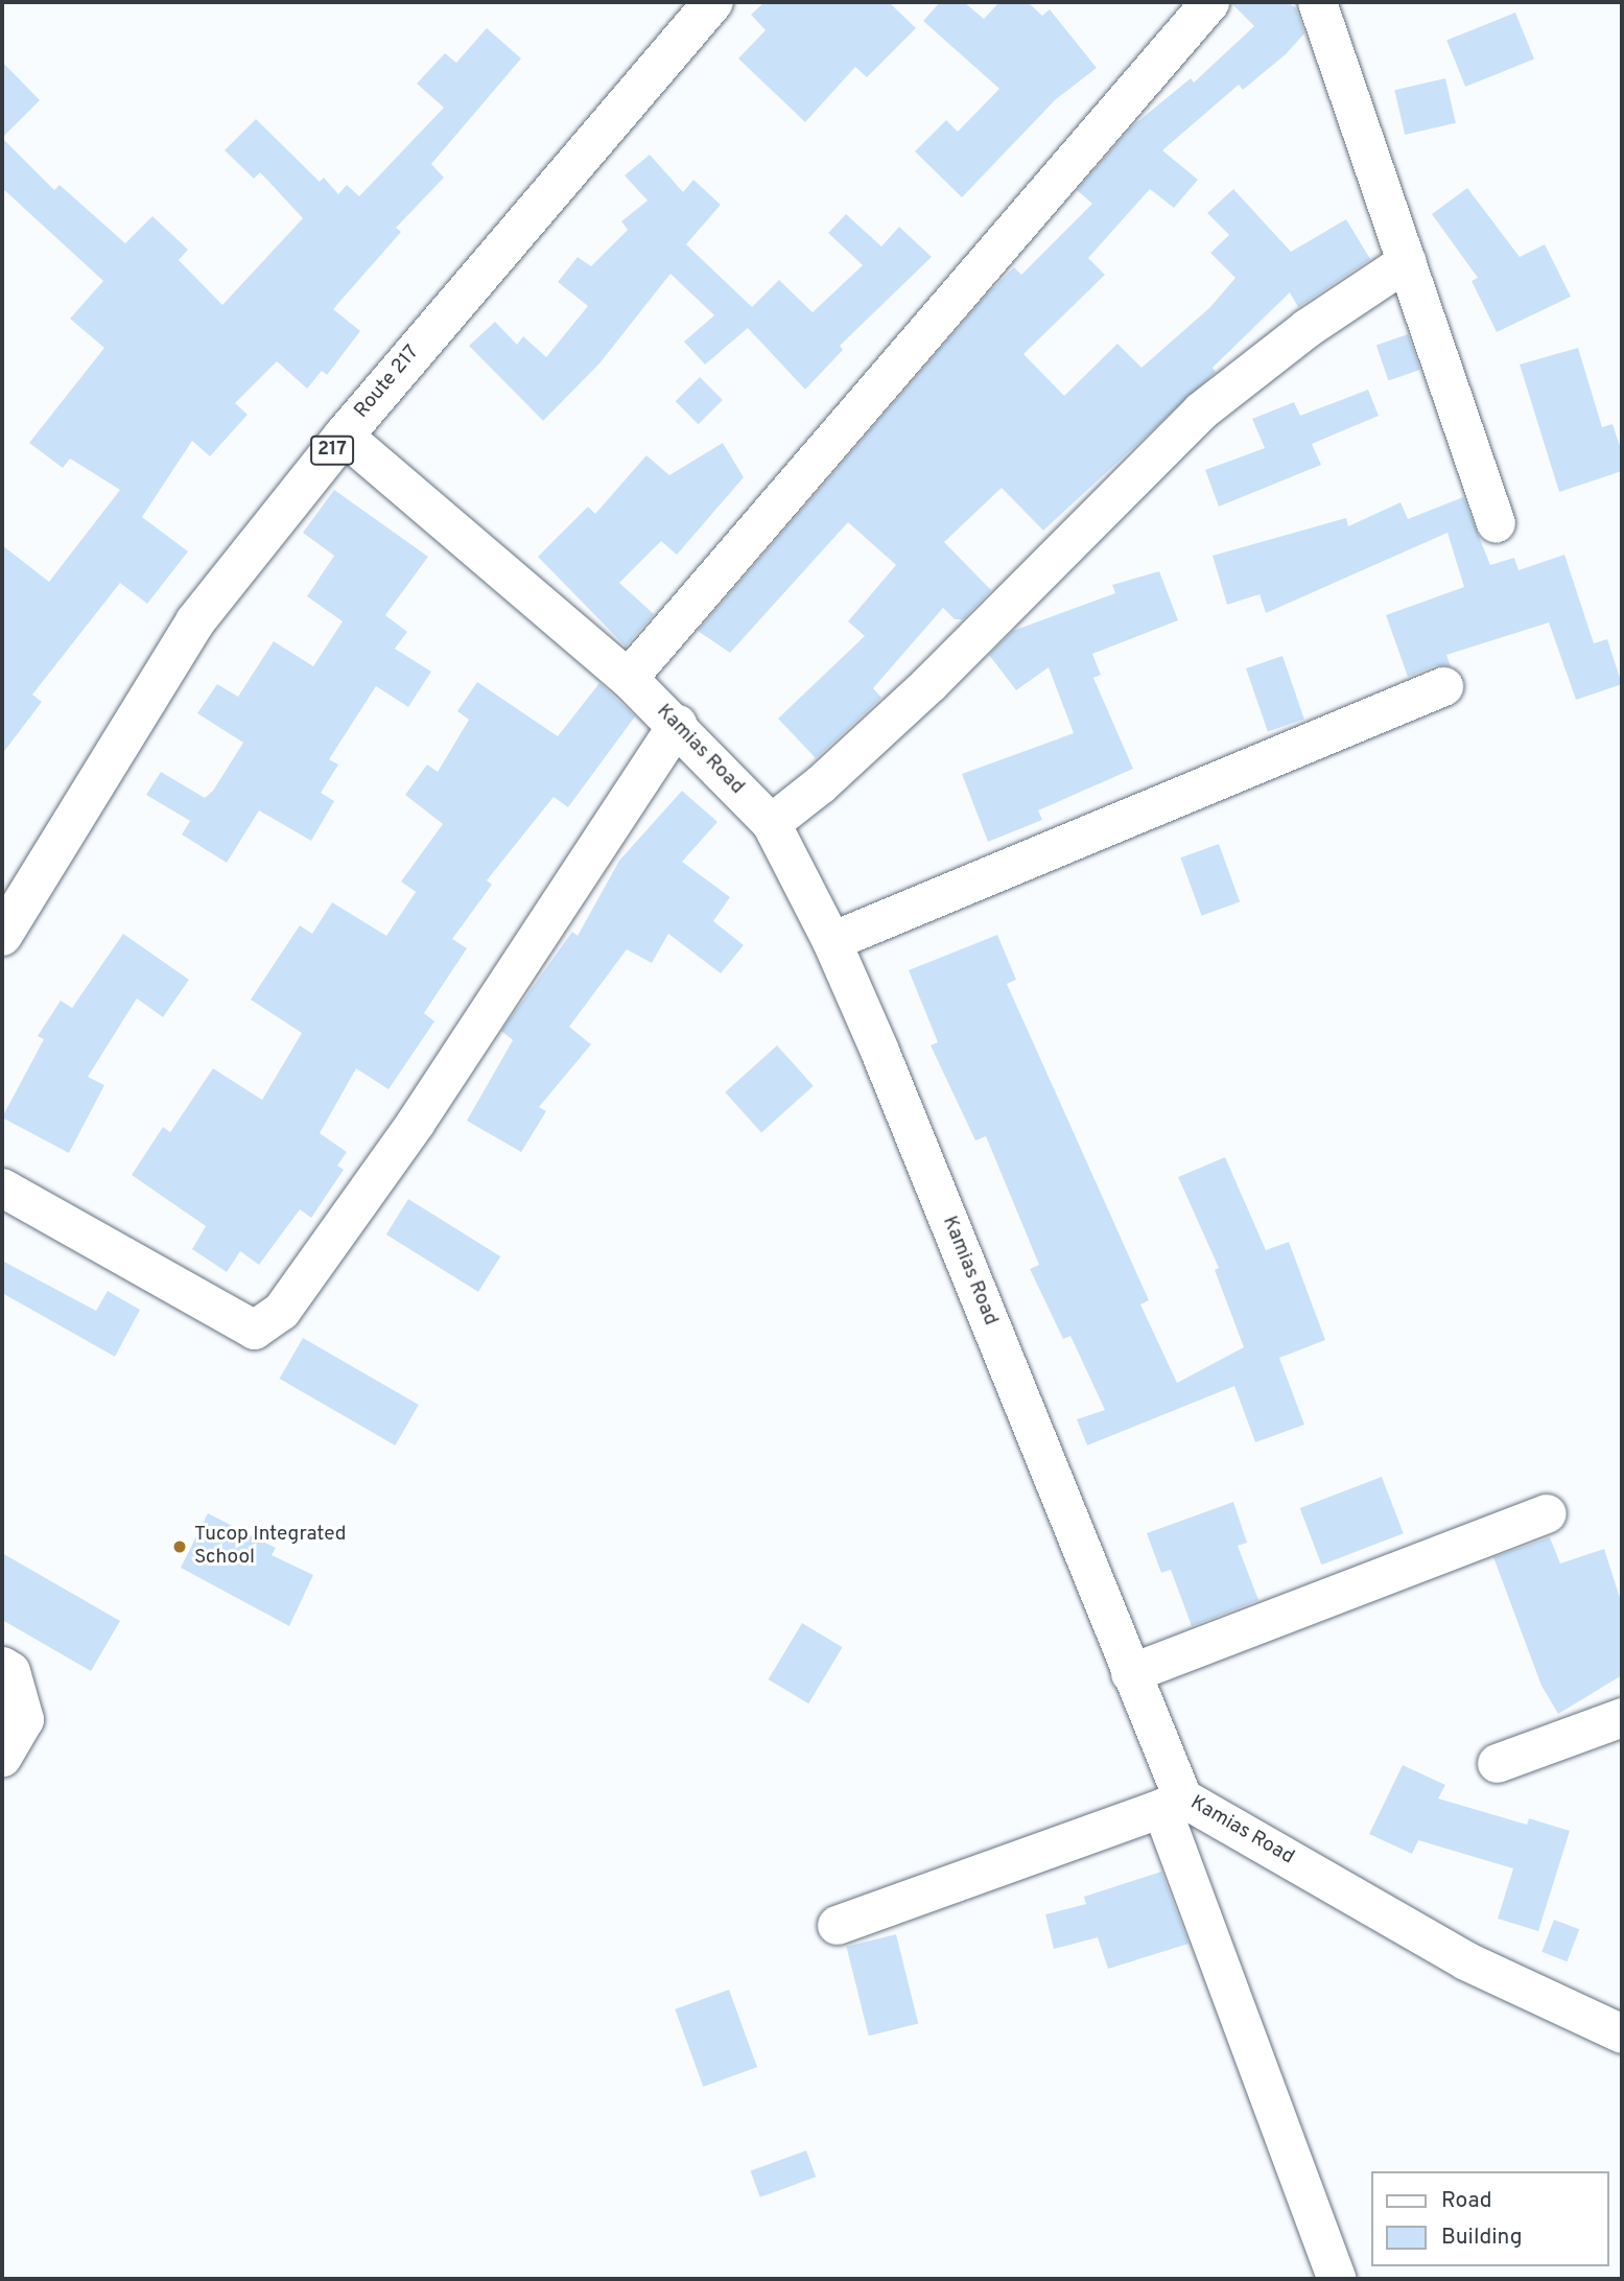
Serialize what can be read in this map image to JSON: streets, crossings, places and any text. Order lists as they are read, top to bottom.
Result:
{
  "streets": {
    "main road": ["Route 217", "217"],
    "street": ["Kamias Road"]
  },
  "crossings": [
    ["Route 217", "Kamias Road"]
  ],
  "places": ["Tucop Integrated School"],
  "legend": ["Road", "Building"]
}
